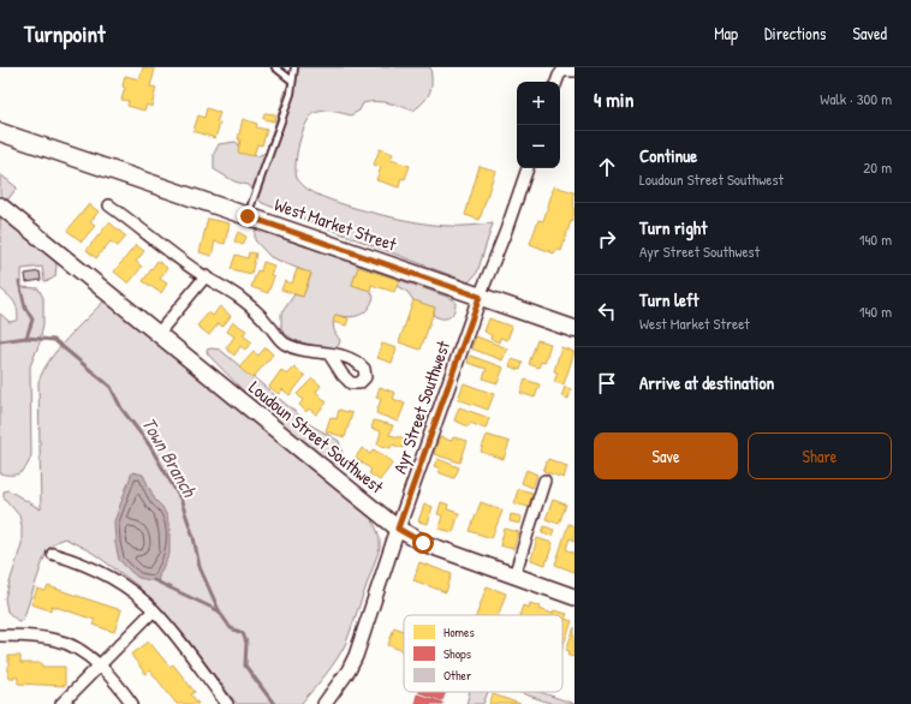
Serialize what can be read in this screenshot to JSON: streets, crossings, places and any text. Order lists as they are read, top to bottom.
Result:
{
  "streets": {
    "main road": ["West Market Street", "Loudoun Street Southwest"],
    "street": ["Ayr Street Southwest"]
  },
  "crossings": [
    ["West Market Street", "Ayr Street Southwest"],
    ["Ayr Street Southwest", "Loudoun Street Southwest"]
  ],
  "water": ["Town Branch"],
  "legend": ["Homes", "Shops", "Other"],
  "page": {
    "header": "Turnpoint",
    "nav": ["Map", "Directions", "Saved"],
    "heading": ["4 min", "Walk · 300 m"],
    "map_buttons": ["+", "−"],
    "list": [
      ["Continue", "Loudoun Street Southwest", "20 m"],
      ["Turn right", "Ayr Street Southwest", "140 m"],
      ["Turn left", "West Market Street", "140 m"],
      "Arrive at destination"
    ],
    "buttons": ["Save", "Share"]
  }
}
